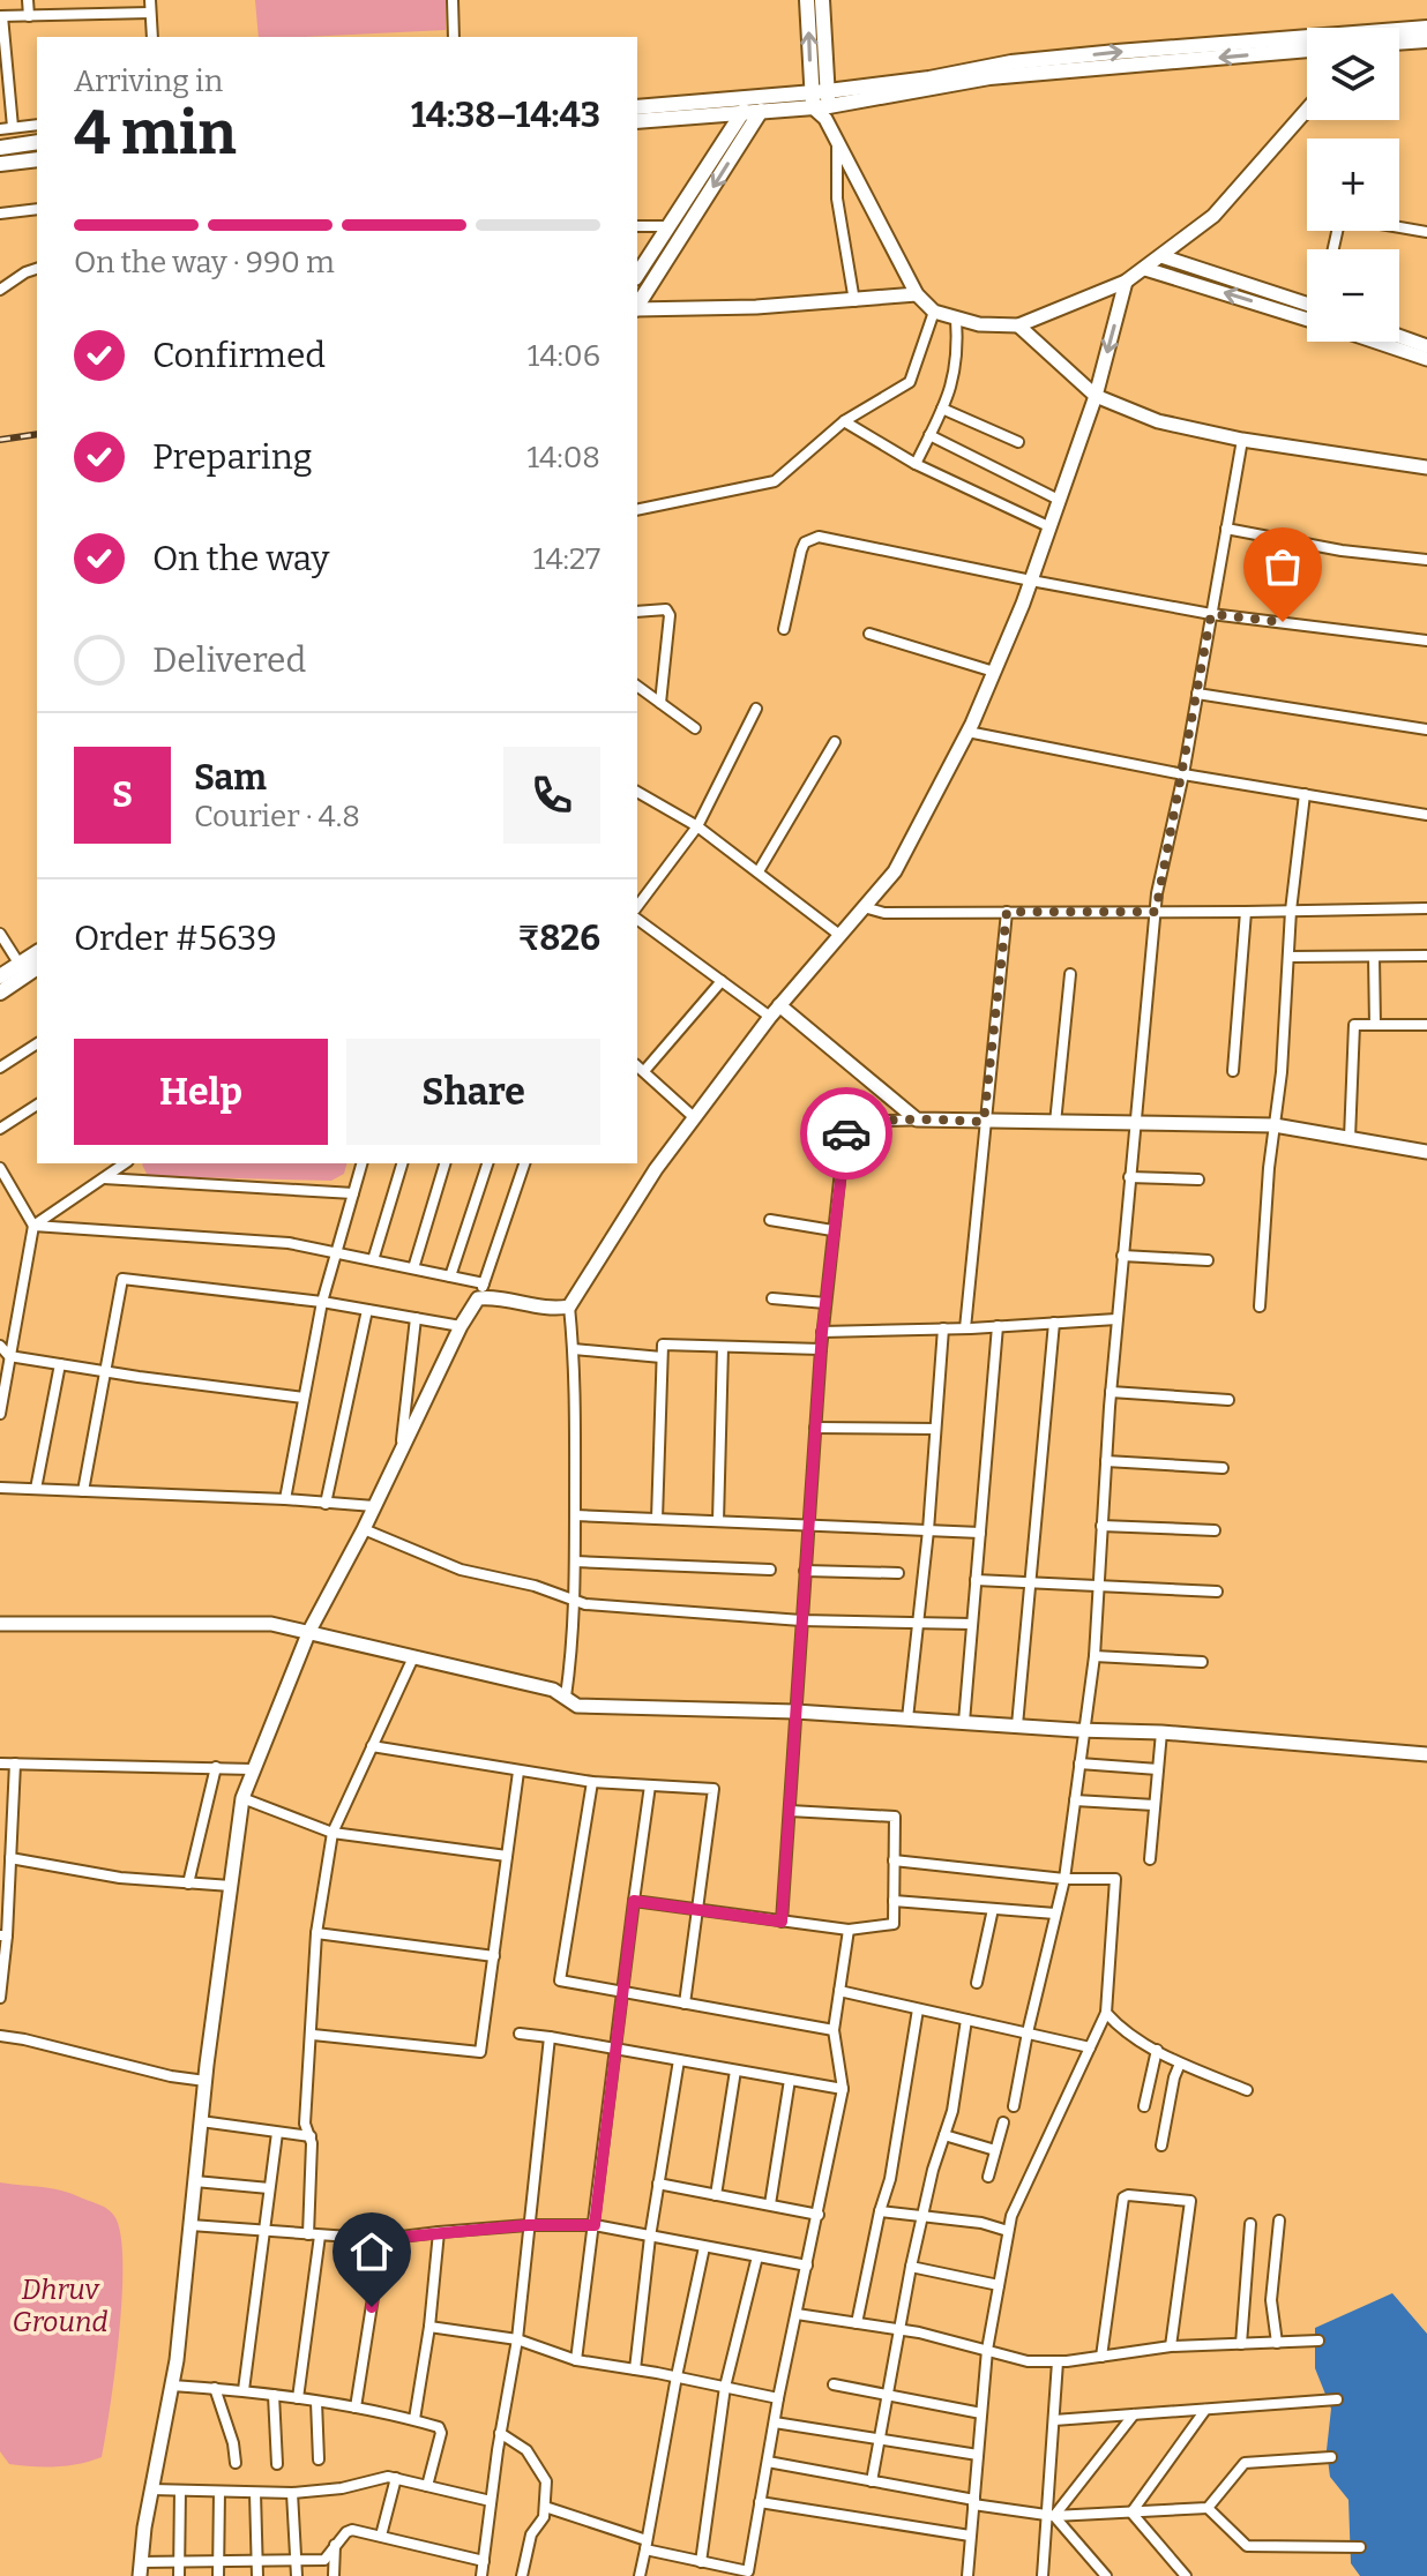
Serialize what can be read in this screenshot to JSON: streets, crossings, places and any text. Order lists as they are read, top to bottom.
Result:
{
  "parks": ["Dhruv Ground"],
  "page": {
    "map_buttons": ["+", "−"],
    "heading": ["4 min", "Arriving in", "14:38–14:43"],
    "panel": [
      "Sam",
      "Courier · 4.8",
      "Order #5639",
      "₹826"
    ],
    "bar": "On the way · 990 m",
    "list": [
      ["Confirmed", "14:06"],
      ["Preparing", "14:08"],
      ["On the way", "14:27"],
      "Delivered"
    ],
    "round": "S",
    "buttons": ["Help", "Share"]
  }
}
